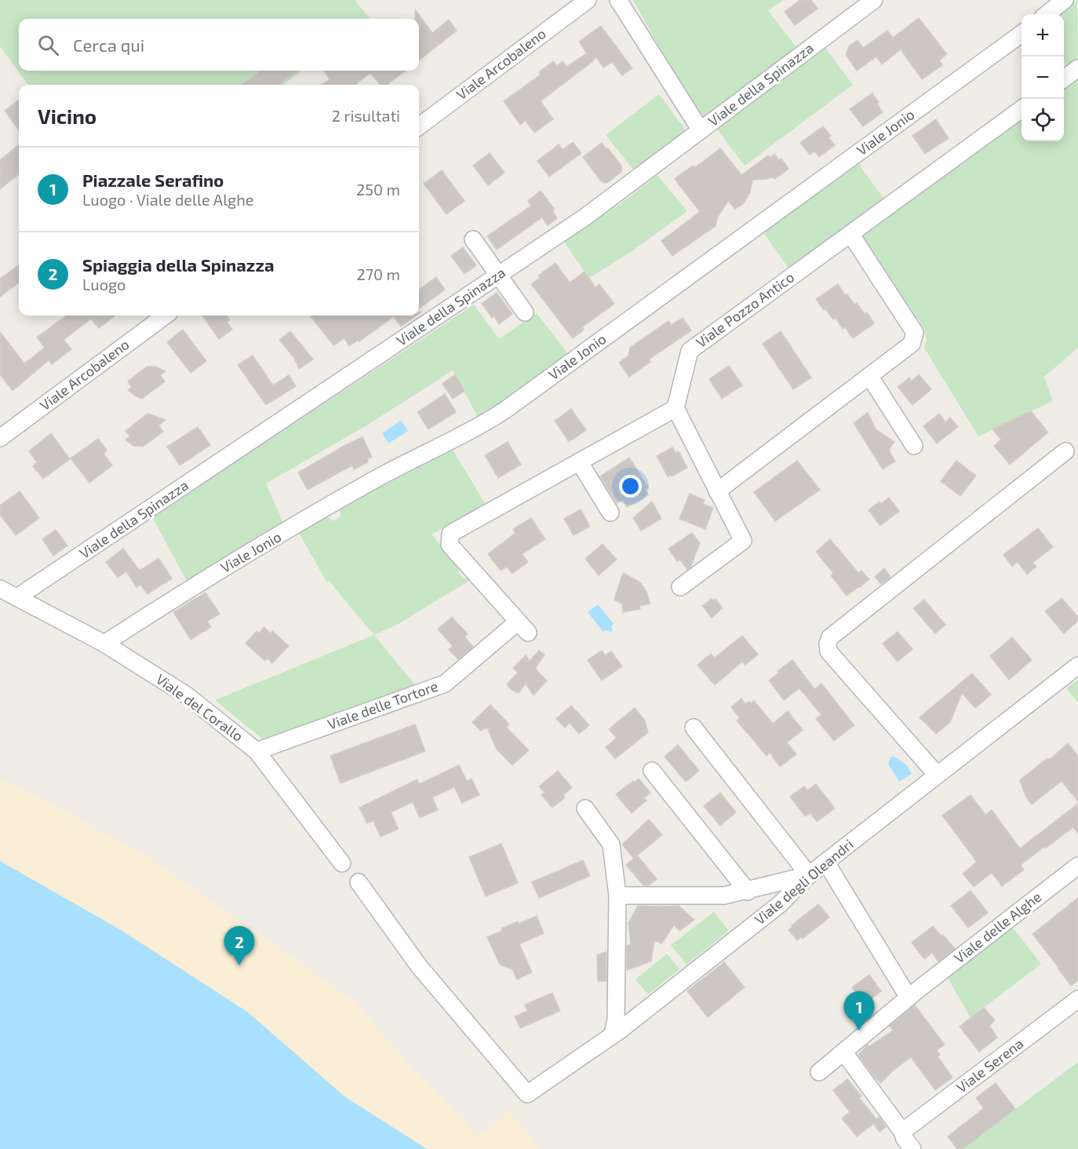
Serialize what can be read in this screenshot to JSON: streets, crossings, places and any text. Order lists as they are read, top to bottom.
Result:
{
  "streets": {
    "street": [
      "Viale Arcobaleno",
      "Viale della Spinazza",
      "Viale Jonio",
      "Viale Pozzo Antico",
      "Viale delle Tortore",
      "Viale del Corallo",
      "Viale degli Oleandri",
      "Viale delle Alghe",
      "Viale Serena"
    ]
  },
  "crossings": [
    ["Viale della Spinazza", "Viale del Corallo"],
    ["Viale Jonio", "Viale del Corallo"],
    ["Viale delle Tortore", "Viale del Corallo"]
  ],
  "page": {
    "map_buttons": ["+", "−"],
    "search": "Cerca qui",
    "heading": ["Vicino", "2 risultati"],
    "list": [
      {
        "mark": "1",
        "name": "Piazzale Serafino",
        "note": "Luogo · Viale delle Alghe",
        "value": "250 m"
      },
      {
        "mark": "2",
        "name": "Spiaggia della Spinazza",
        "note": "Luogo",
        "value": "270 m"
      }
    ],
    "pins": ["2", "1"]
  }
}
